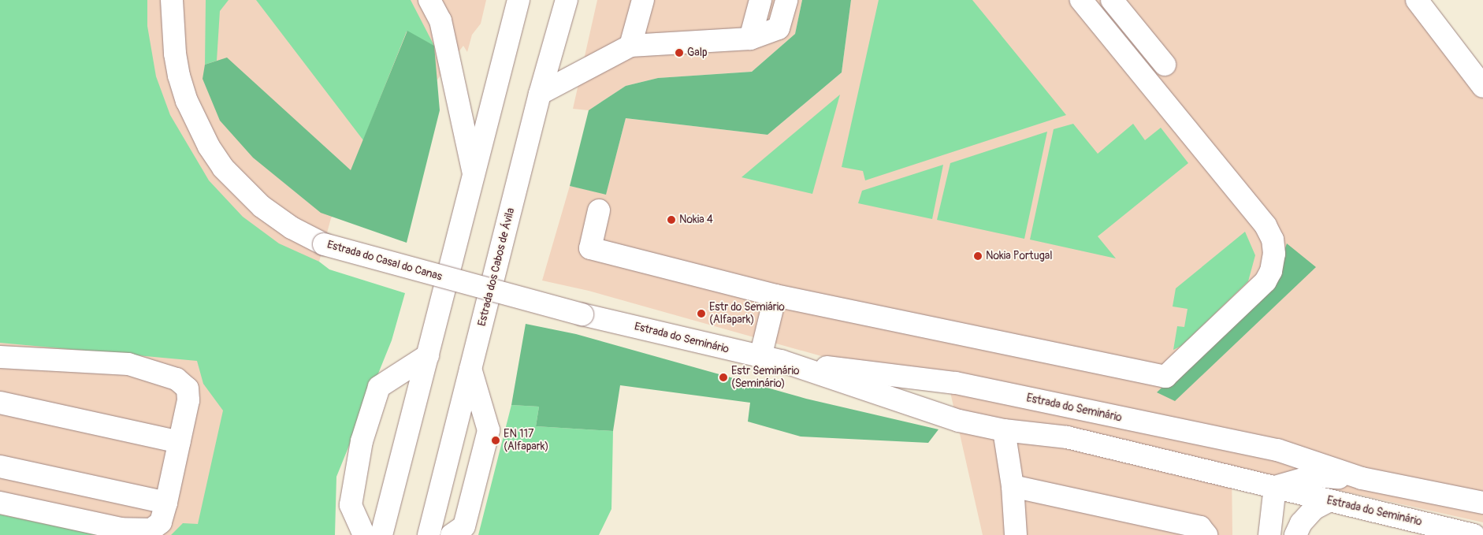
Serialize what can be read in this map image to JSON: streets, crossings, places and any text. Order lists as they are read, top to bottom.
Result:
{
  "streets": {
    "main road": ["Estrada do Casal do Canas", "Estrada dos Cabos de Ávila", "Estrada do Seminário"]
  },
  "crossings": [
    ["Estrada do Casal do Canas", "Estrada do Seminário"]
  ],
  "places": [
    "Galp",
    "Nokia 4",
    "Nokia Portugal",
    "Estr do Semiário (Alfapark)",
    "Estr Seminário (Seminário)",
    "EN 117 (Alfapark)"
  ]
}
